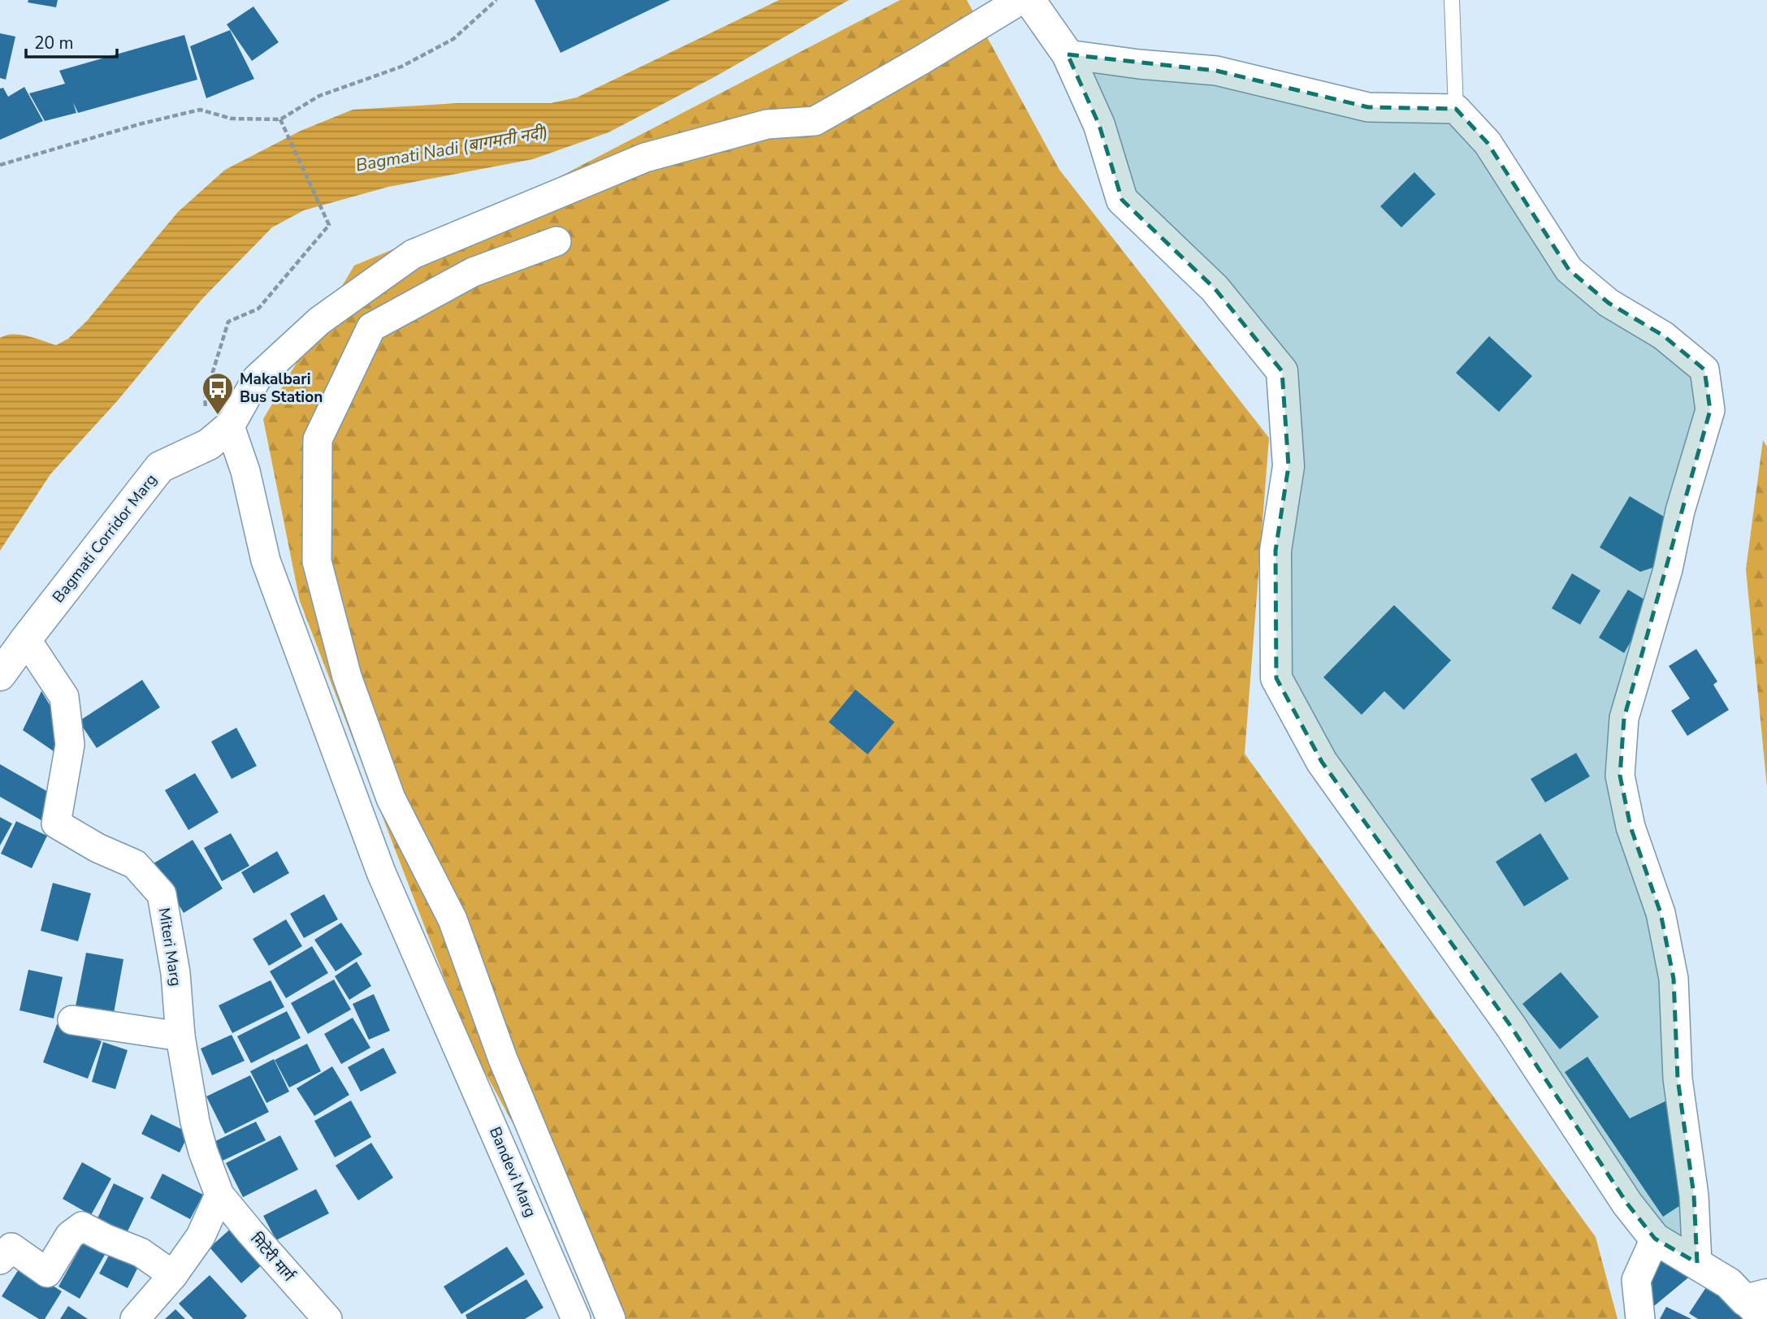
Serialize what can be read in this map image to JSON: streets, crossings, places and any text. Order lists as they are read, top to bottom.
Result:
{
  "streets": {
    "street": [
      "Bagmati Corridor Marg",
      "Miteri Marg",
      "Bandevi Marg",
      "मिटेरी मार्ग"
    ]
  },
  "crossings": [
    ["Bagmati Corridor Marg", "Miteri Marg"],
    ["Bagmati Corridor Marg", "Bandevi Marg"],
    ["Miteri Marg", "मिटेरी मार्ग"]
  ],
  "water": ["Bagmati Nadi (बागमती नदी)"],
  "places": {
    "bus stop": ["Makalbari Bus Station"]
  },
  "scale_bar": "20 m"
}
